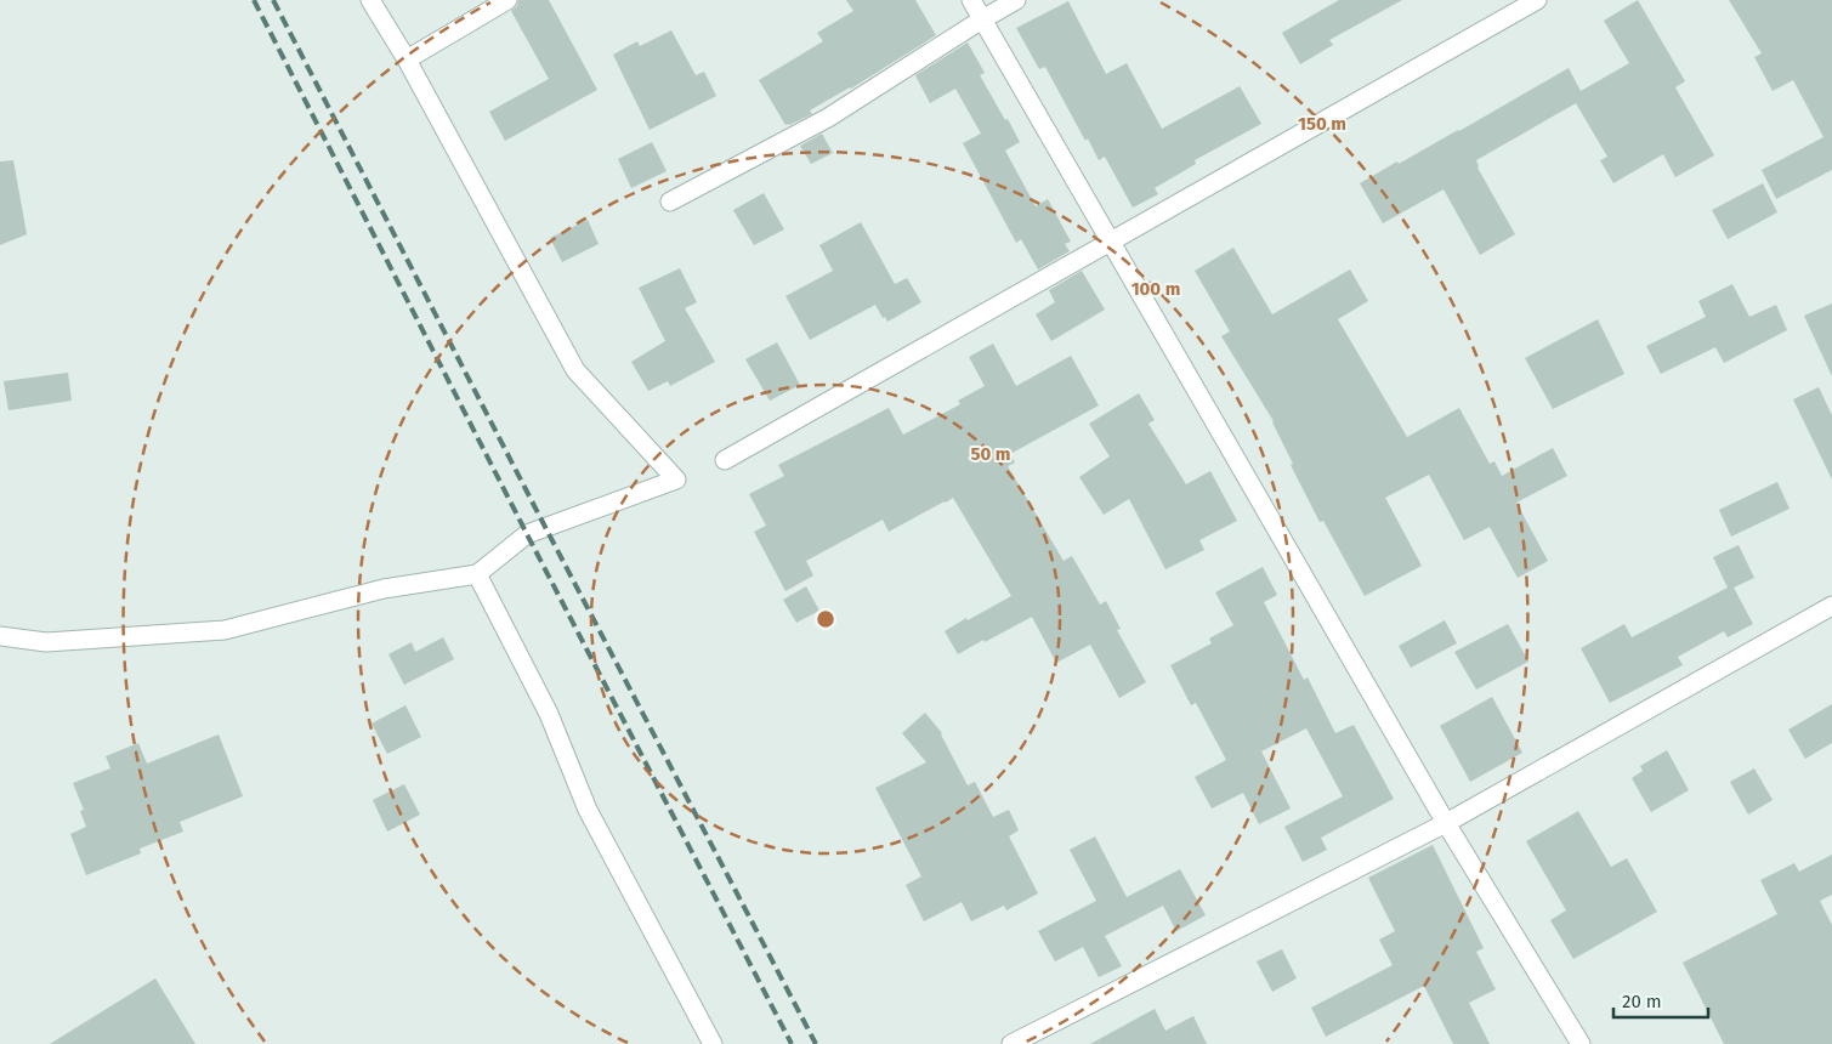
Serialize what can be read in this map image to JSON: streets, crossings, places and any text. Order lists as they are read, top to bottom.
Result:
{
  "scale_bar": "20 m",
  "rings": ["150 m", "100 m", "50 m"]
}
